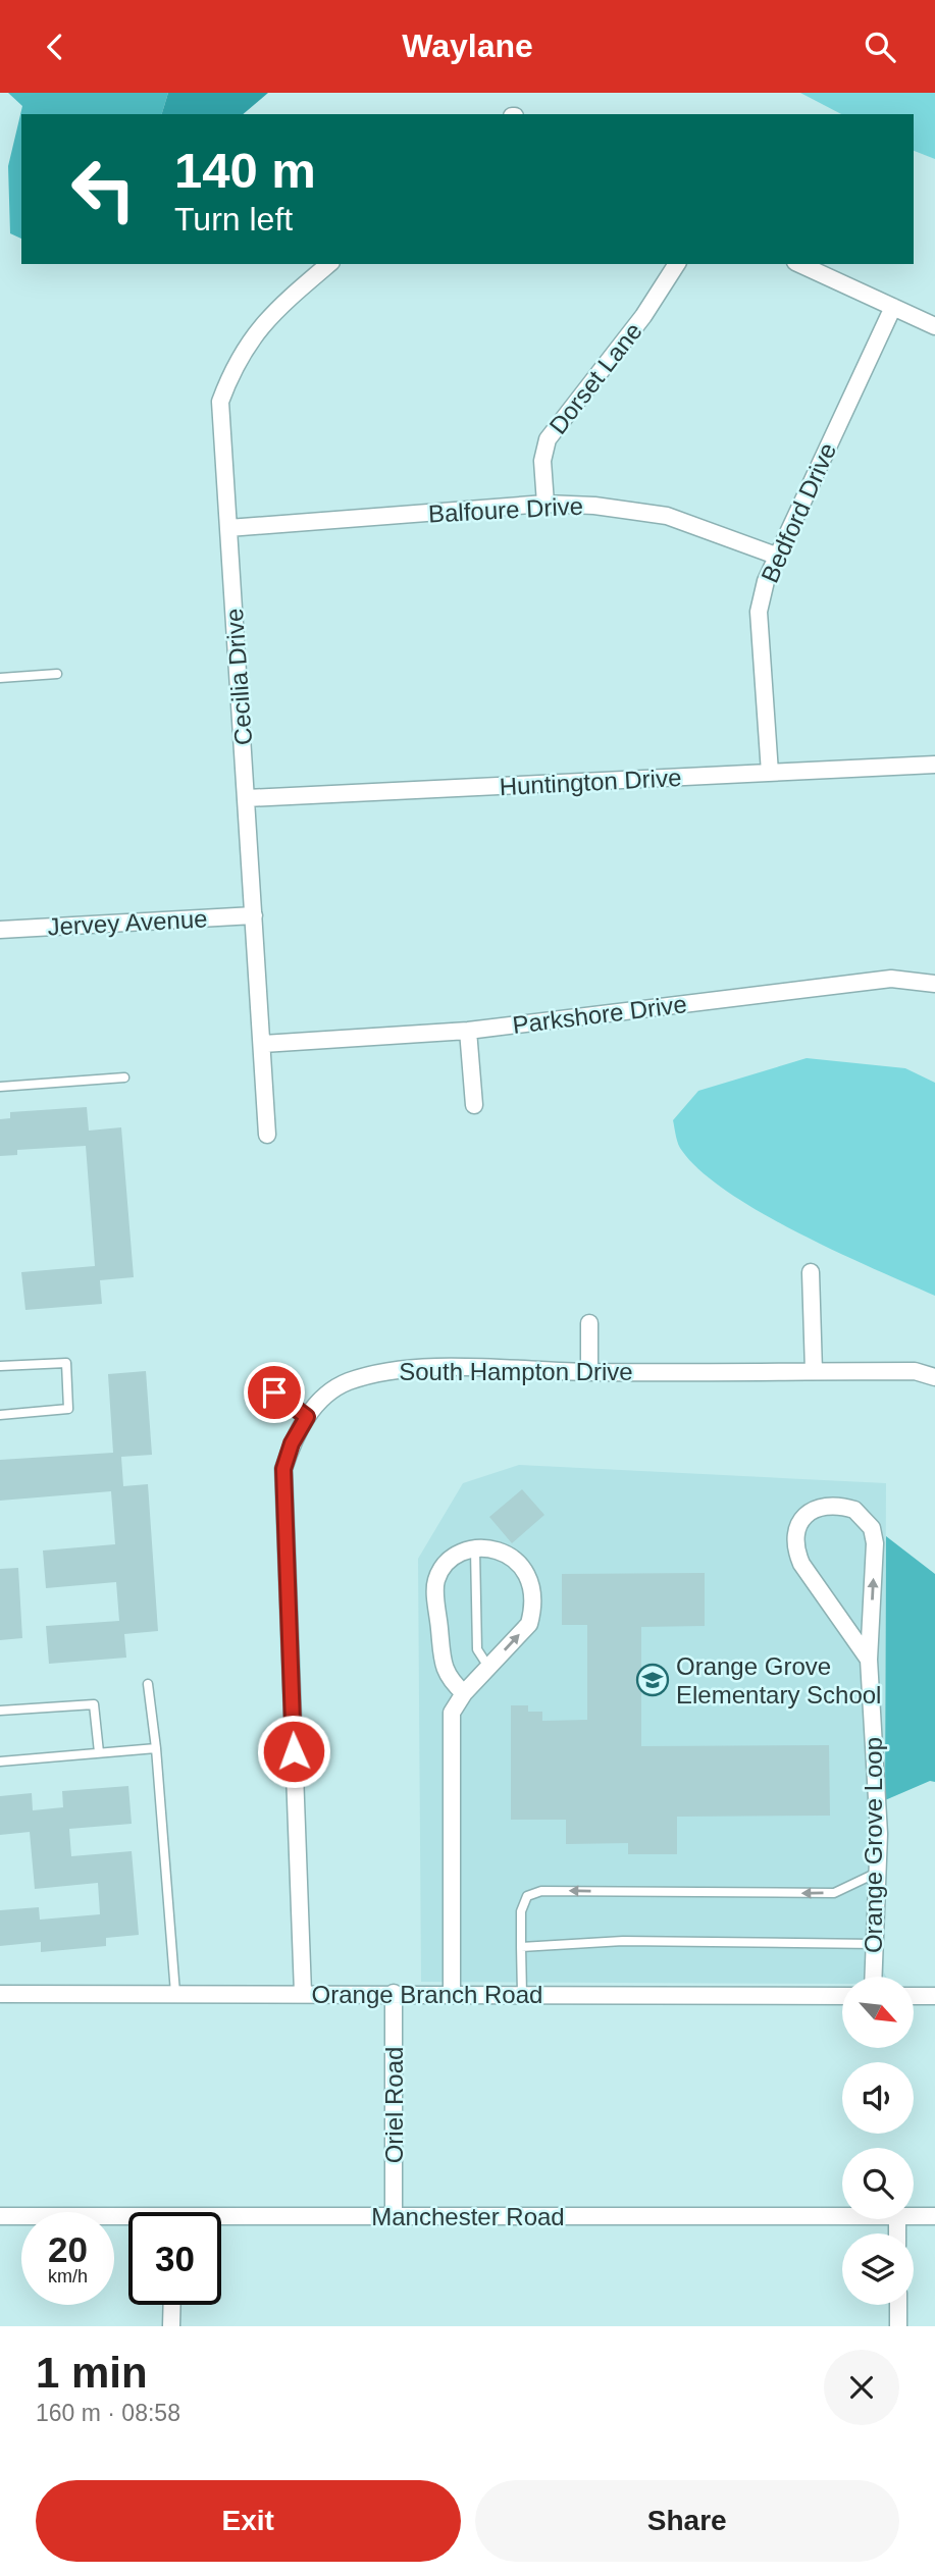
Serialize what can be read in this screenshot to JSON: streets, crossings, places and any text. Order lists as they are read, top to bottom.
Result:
{
  "streets": {
    "street": [
      "Dorset Lane",
      "Balfoure Drive",
      "Bedford Drive",
      "Cecilia Drive",
      "Huntington Drive",
      "Jervey Avenue",
      "Parkshore Drive",
      "South Hampton Drive",
      "Orange Grove Loop",
      "Orange Branch Road",
      "Oriel Road",
      "Manchester Road"
    ]
  },
  "crossings": [
    ["Dorset Lane", "Balfoure Drive"],
    ["Balfoure Drive", "Bedford Drive"],
    ["Balfoure Drive", "Cecilia Drive"],
    ["Bedford Drive", "Huntington Drive"],
    ["Cecilia Drive", "Huntington Drive"],
    ["Cecilia Drive", "Jervey Avenue"],
    ["Cecilia Drive", "Parkshore Drive"],
    ["South Hampton Drive", "Orange Branch Road"],
    ["Orange Branch Road", "Oriel Road"],
    ["Oriel Road", "Manchester Road"]
  ],
  "places": {
    "school or university": ["Orange Grove Elementary School"]
  },
  "north": "bottom right",
  "page": {
    "header": "Waylane",
    "turn": ["140 m", "Turn left"],
    "speed": "20 km/h",
    "limit": "30",
    "heading": ["1 min", "160 m · 08:58"],
    "buttons": ["Exit", "Share"]
  }
}
